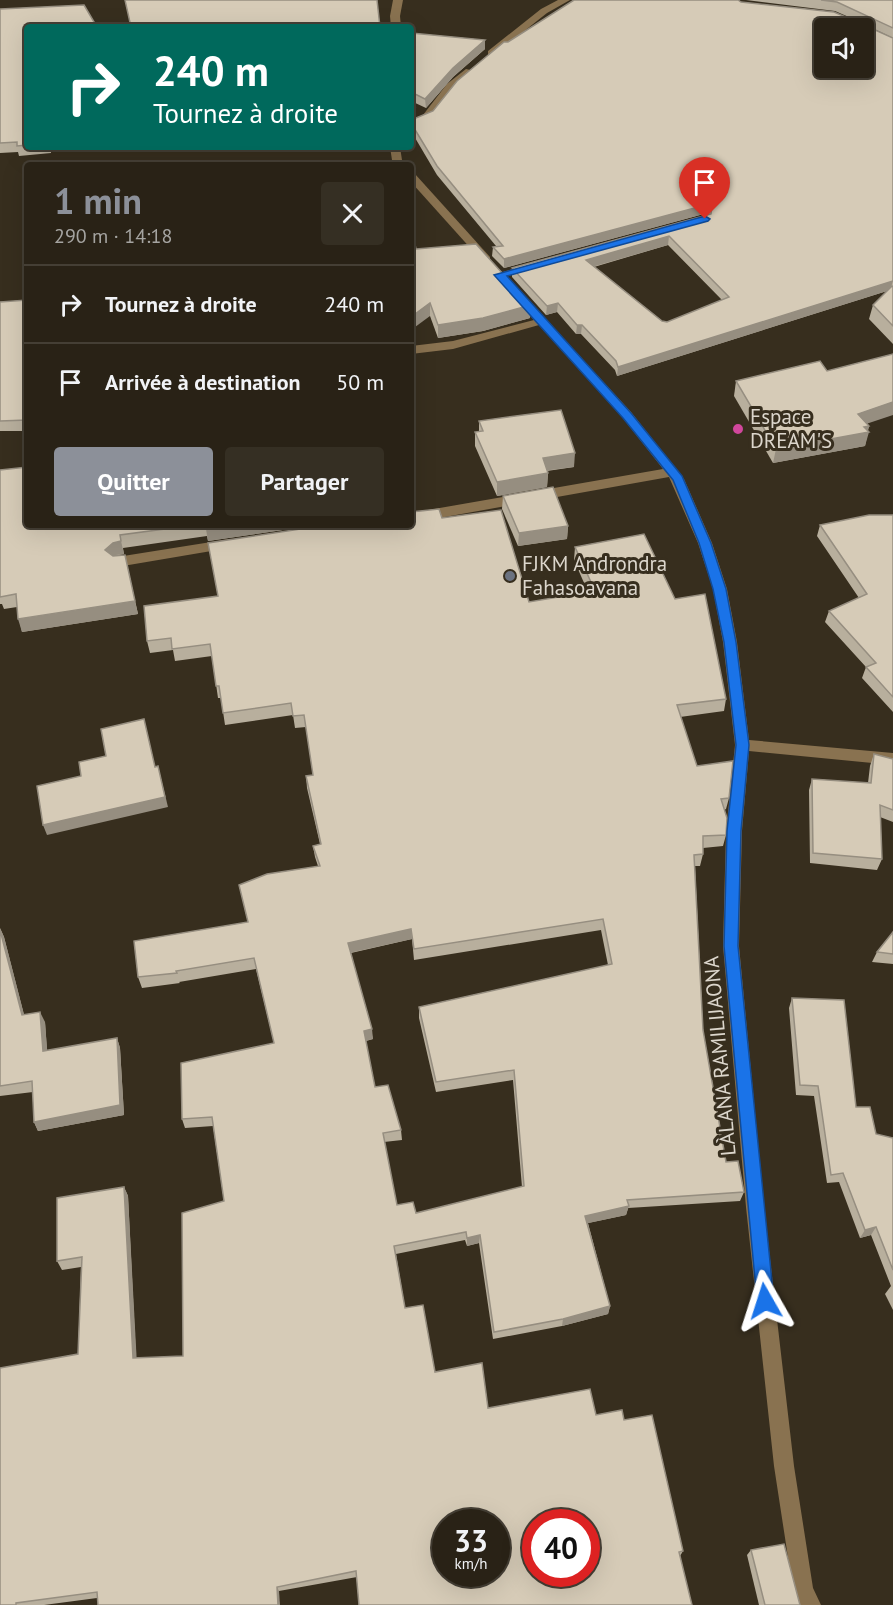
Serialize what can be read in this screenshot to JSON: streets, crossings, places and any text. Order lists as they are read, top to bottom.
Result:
{
  "streets": {
    "street": ["LÀLANA RAMILIJAONA"]
  },
  "places": ["Espace DREAM'S", "FJKM Androndra Fahasoavana"],
  "page": {
    "turn": ["240 m", "Tournez à droite"],
    "heading": ["1 min", "290 m · 14:18"],
    "list": [
      {
        "name": "Tournez à droite",
        "value": "240 m"
      },
      {
        "name": "Arrivée à destination",
        "value": "50 m"
      }
    ],
    "buttons": ["Quitter", "Partager"],
    "speed": "33 km/h",
    "limit": "40"
  }
}
